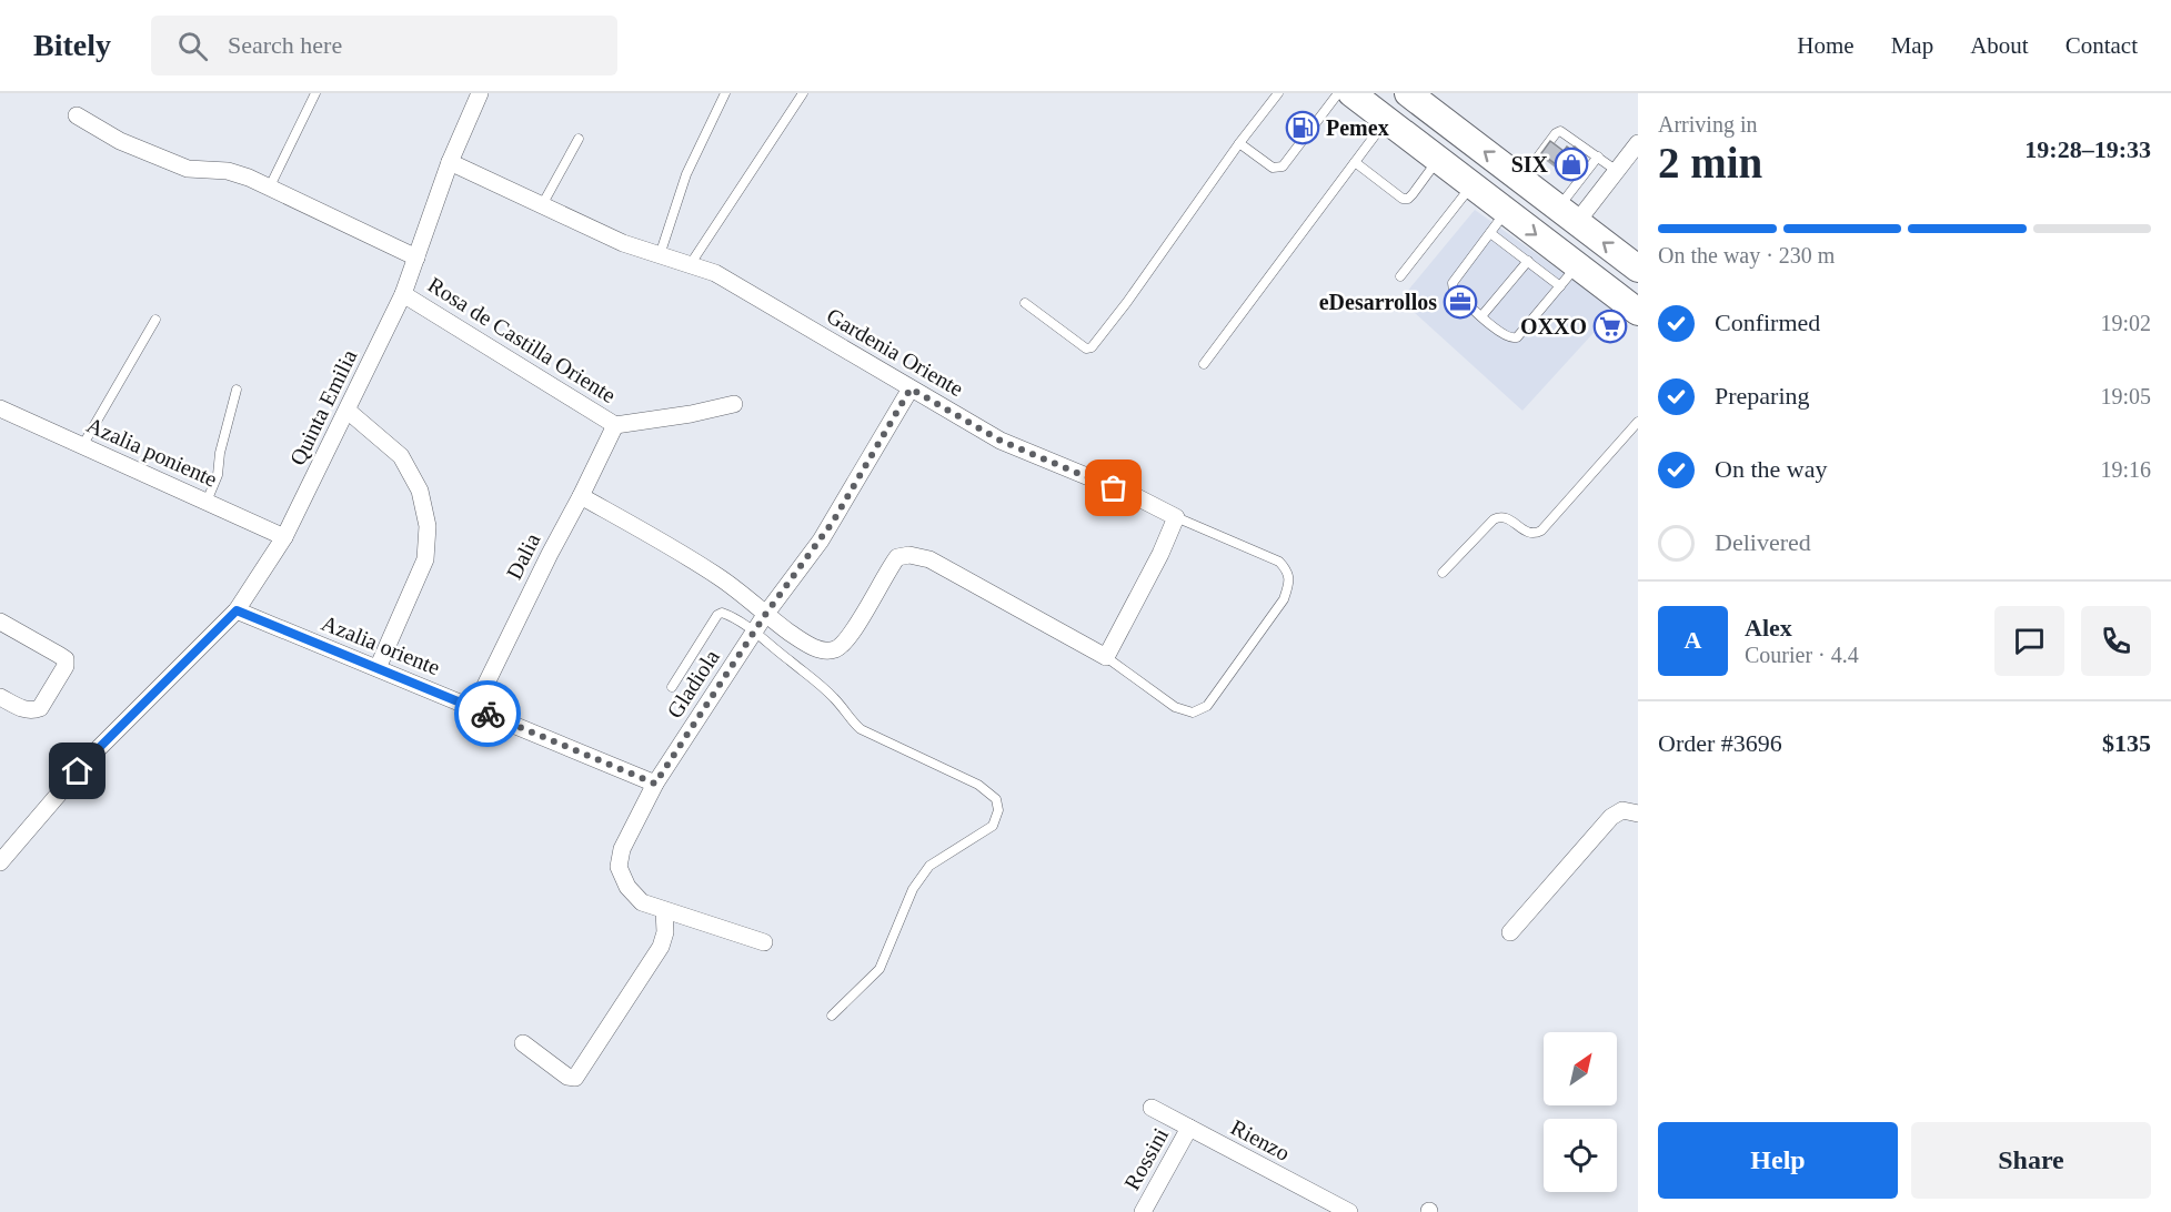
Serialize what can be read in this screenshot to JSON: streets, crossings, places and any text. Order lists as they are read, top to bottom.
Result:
{
  "streets": {
    "street": [
      "Rosa de Castilla Oriente",
      "Gardenia Oriente",
      "Quinta Emilia",
      "Azalia poniente",
      "Dalia",
      "Azalia oriente",
      "Gladiola",
      "Rienzo",
      "Rossini"
    ]
  },
  "crossings": [
    ["Rosa de Castilla Oriente", "Quinta Emilia"],
    ["Rosa de Castilla Oriente", "Dalia"],
    ["Gardenia Oriente", "Quinta Emilia"],
    ["Gardenia Oriente", "Gladiola"],
    ["Quinta Emilia", "Azalia poniente"],
    ["Quinta Emilia", "Azalia oriente"],
    ["Dalia", "Azalia oriente"],
    ["Azalia oriente", "Gladiola"],
    ["Rienzo", "Rossini"]
  ],
  "places": {
    "fuel station": ["Pemex"],
    "shop": ["SIX"],
    "office": ["eDesarrollos"],
    "supermarket": ["OXXO"]
  },
  "north": "top right",
  "page": {
    "header": "Bitely",
    "search": "Search here",
    "nav": [
      "Home",
      "Map",
      "About",
      "Contact"
    ],
    "heading": ["2 min", "Arriving in", "19:28–19:33"],
    "panel": [
      "Alex",
      "Courier · 4.4",
      "Order #3696",
      "$135"
    ],
    "bar": "On the way · 230 m",
    "list": [
      ["Confirmed", "19:02"],
      ["Preparing", "19:05"],
      ["On the way", "19:16"],
      "Delivered"
    ],
    "round": "A",
    "buttons": ["Help", "Share"]
  }
}
